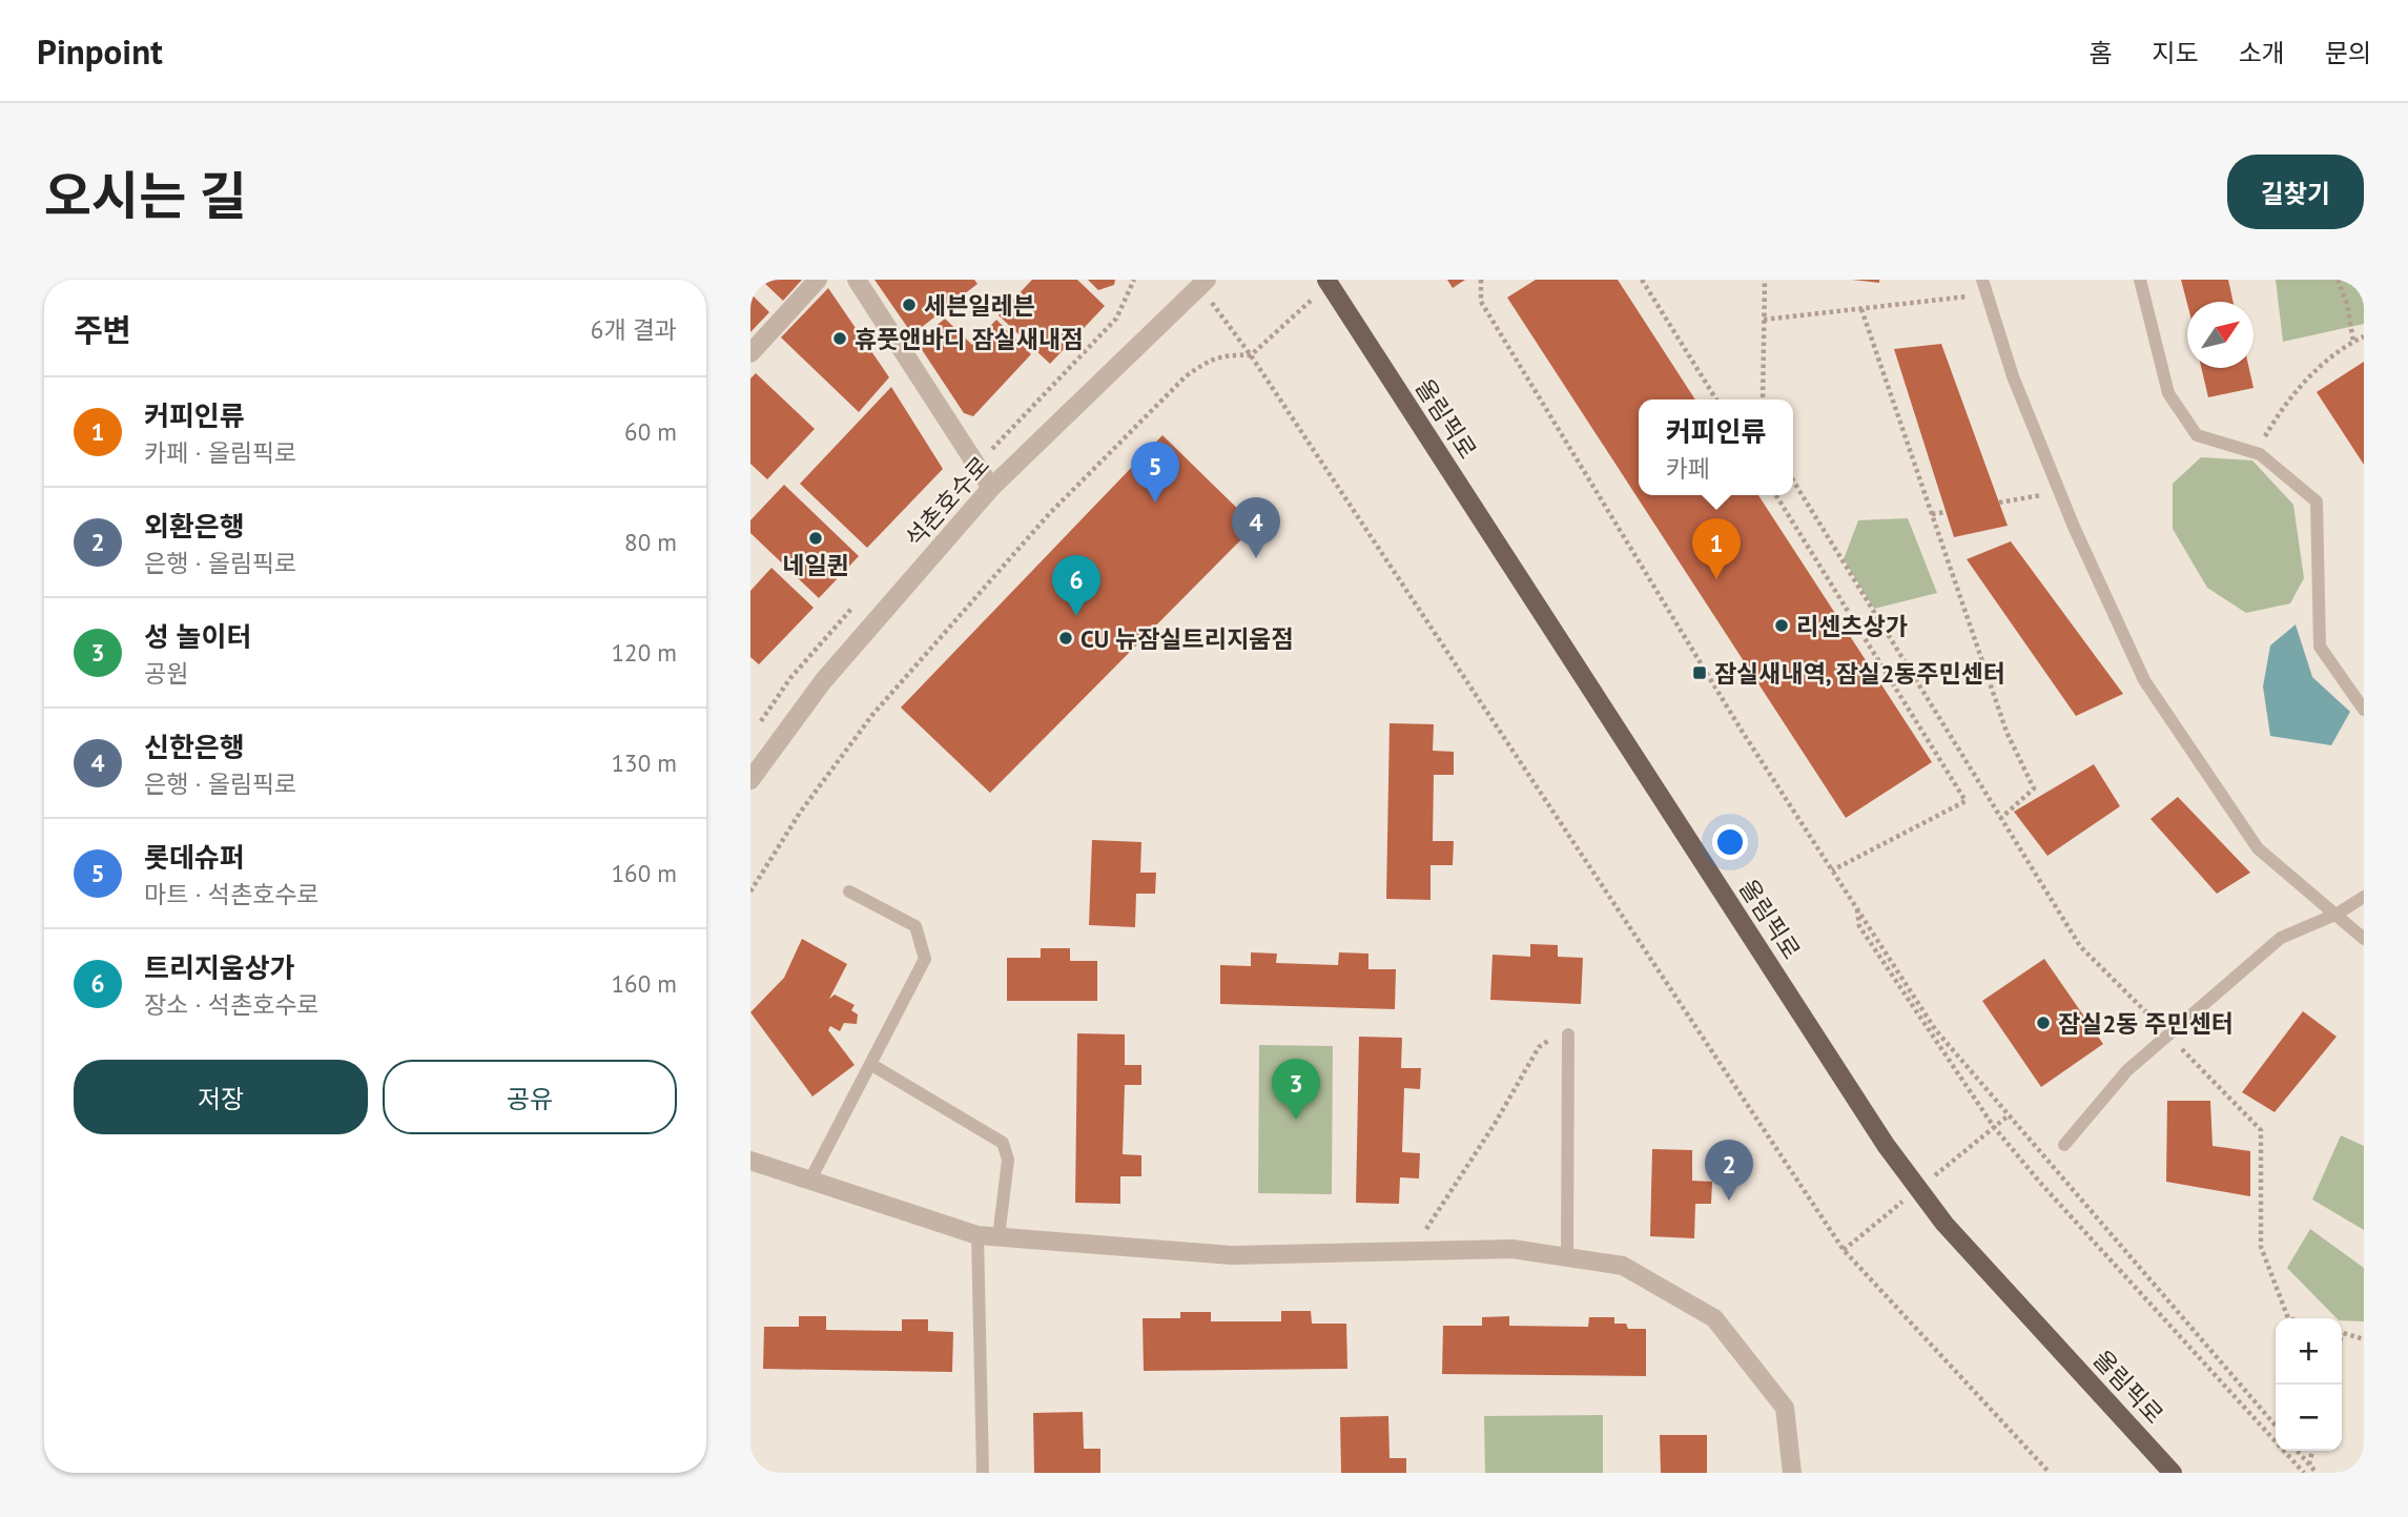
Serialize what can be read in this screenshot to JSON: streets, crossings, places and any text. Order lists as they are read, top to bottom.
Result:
{
  "streets": {
    "main road": ["올림픽로"],
    "street": ["석촌호수로"]
  },
  "places": {
    "other": [
      "세븐일레븐",
      "휴풋앤바디 잠실새내점",
      "네일퀸",
      "리센츠상가",
      "CU 뉴잠실트리지움점",
      "잠실2동 주민센터"
    ],
    "transit": ["잠실새내역, 잠실2동주민센터"]
  },
  "north": "top right",
  "page": {
    "header": "Pinpoint",
    "nav": [
      "홈",
      "지도",
      "소개",
      "문의"
    ],
    "title": "오시는 길",
    "buttons": [
      "길찾기",
      ["저장", "공유"]
    ],
    "heading": ["주변", "6개 결과"],
    "list": [
      {
        "mark": "1",
        "name": "커피인류",
        "note": "카페 · 올림픽로",
        "value": "60 m"
      },
      {
        "mark": "2",
        "name": "외환은행",
        "note": "은행 · 올림픽로",
        "value": "80 m"
      },
      {
        "mark": "3",
        "name": "성 놀이터",
        "note": "공원",
        "value": "120 m"
      },
      {
        "mark": "4",
        "name": "신한은행",
        "note": "은행 · 올림픽로",
        "value": "130 m"
      },
      {
        "mark": "5",
        "name": "롯데슈퍼",
        "note": "마트 · 석촌호수로",
        "value": "160 m"
      },
      {
        "mark": "6",
        "name": "트리지움상가",
        "note": "장소 · 석촌호수로",
        "value": "160 m"
      }
    ],
    "popup": ["커피인류", "카페"],
    "pins": [
      "5",
      "4",
      "1",
      "6",
      "3",
      "2"
    ],
    "map_buttons": ["+", "−"]
  }
}
